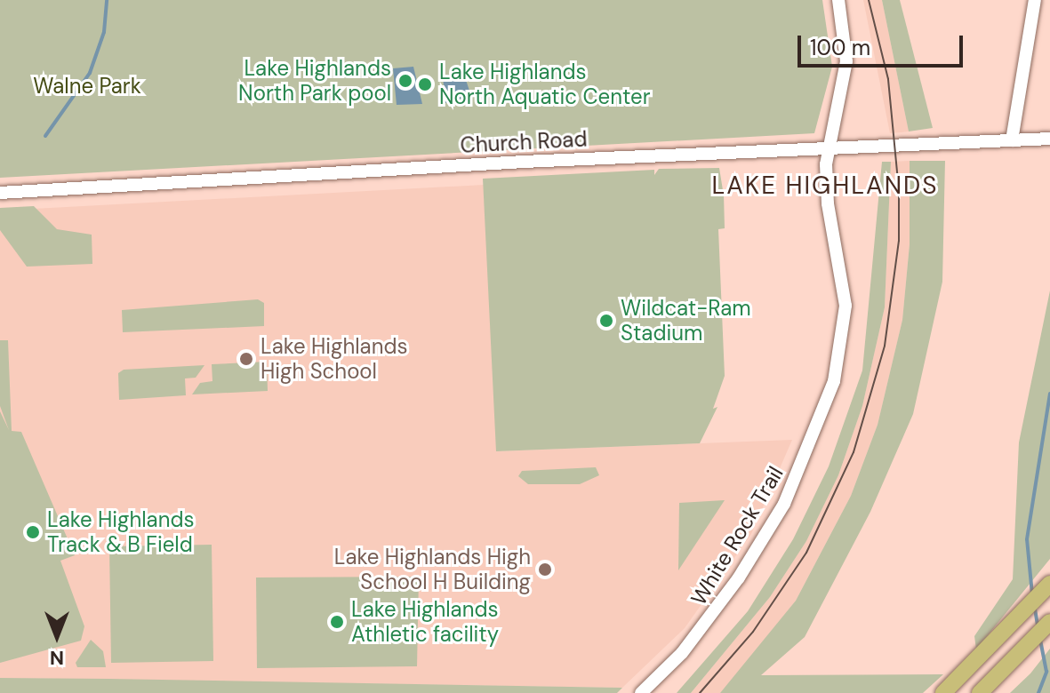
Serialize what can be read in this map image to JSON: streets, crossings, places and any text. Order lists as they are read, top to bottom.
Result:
{
  "streets": {
    "street": ["Church Road", "White Rock Trail"]
  },
  "crossings": [
    ["Church Road", "White Rock Trail"]
  ],
  "districts": ["LAKE HIGHLANDS"],
  "parks": ["Walne Park"],
  "places": [
    "Lake Highlands North Park pool",
    "Lake Highlands North Aquatic Center",
    "Wildcat-Ram Stadium",
    "Lake Highlands High School",
    "Lake Highlands Track & B Field",
    "Lake Highlands High School H Building",
    "Lake Highlands Athletic facility"
  ],
  "scale_bar": "100 m",
  "north": "bottom"
}
